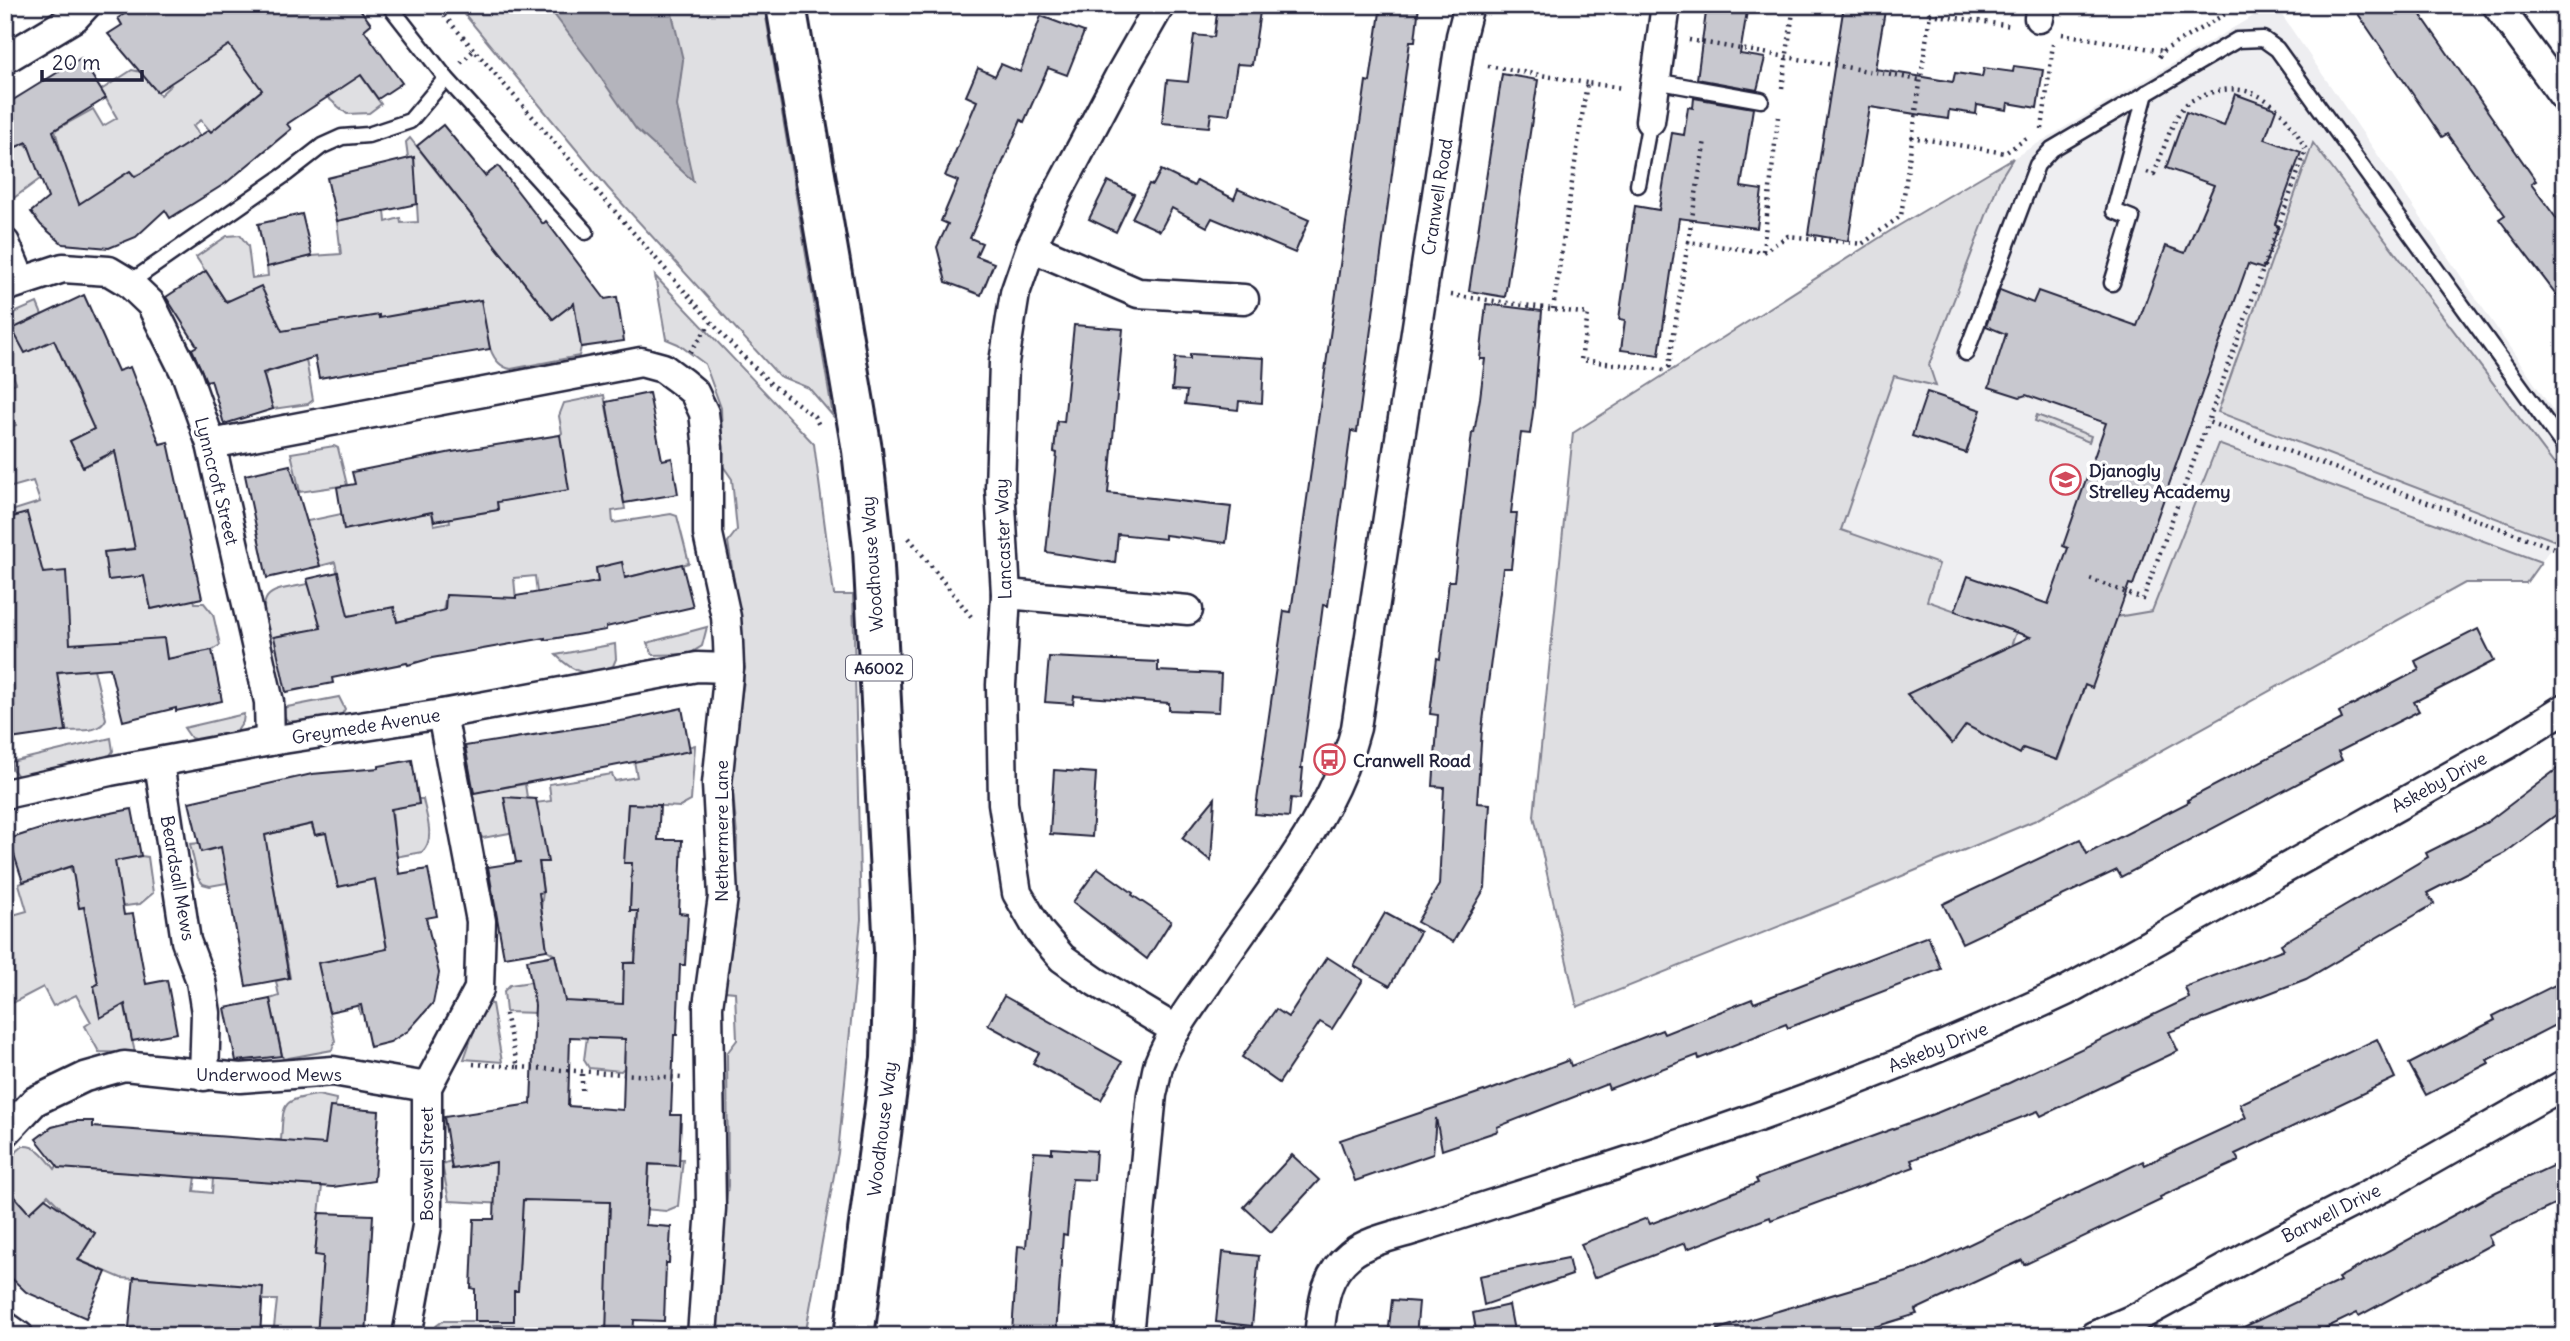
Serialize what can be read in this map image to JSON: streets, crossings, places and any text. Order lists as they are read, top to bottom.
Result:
{
  "streets": {
    "main road": ["Woodhouse Way", "A6002"],
    "street": [
      "Cranwell Road",
      "Lynncroft Street",
      "Lancaster Way",
      "Greymede Avenue",
      "Askeby Drive",
      "Nethermere Lane",
      "Beardsall Mews",
      "Underwood Mews",
      "Boswell Street",
      "Barwell Drive"
    ]
  },
  "crossings": [
    ["Cranwell Road", "Lancaster Way"],
    ["Lynncroft Street", "Greymede Avenue"],
    ["Lynncroft Street", "Nethermere Lane"],
    ["Greymede Avenue", "Nethermere Lane"],
    ["Greymede Avenue", "Beardsall Mews"],
    ["Greymede Avenue", "Boswell Street"],
    ["Beardsall Mews", "Underwood Mews"],
    ["Underwood Mews", "Boswell Street"]
  ],
  "places": {
    "school or university": ["Djanogly Strelley Academy"],
    "bus stop": ["Cranwell Road"]
  },
  "scale_bar": "20 m"
}
